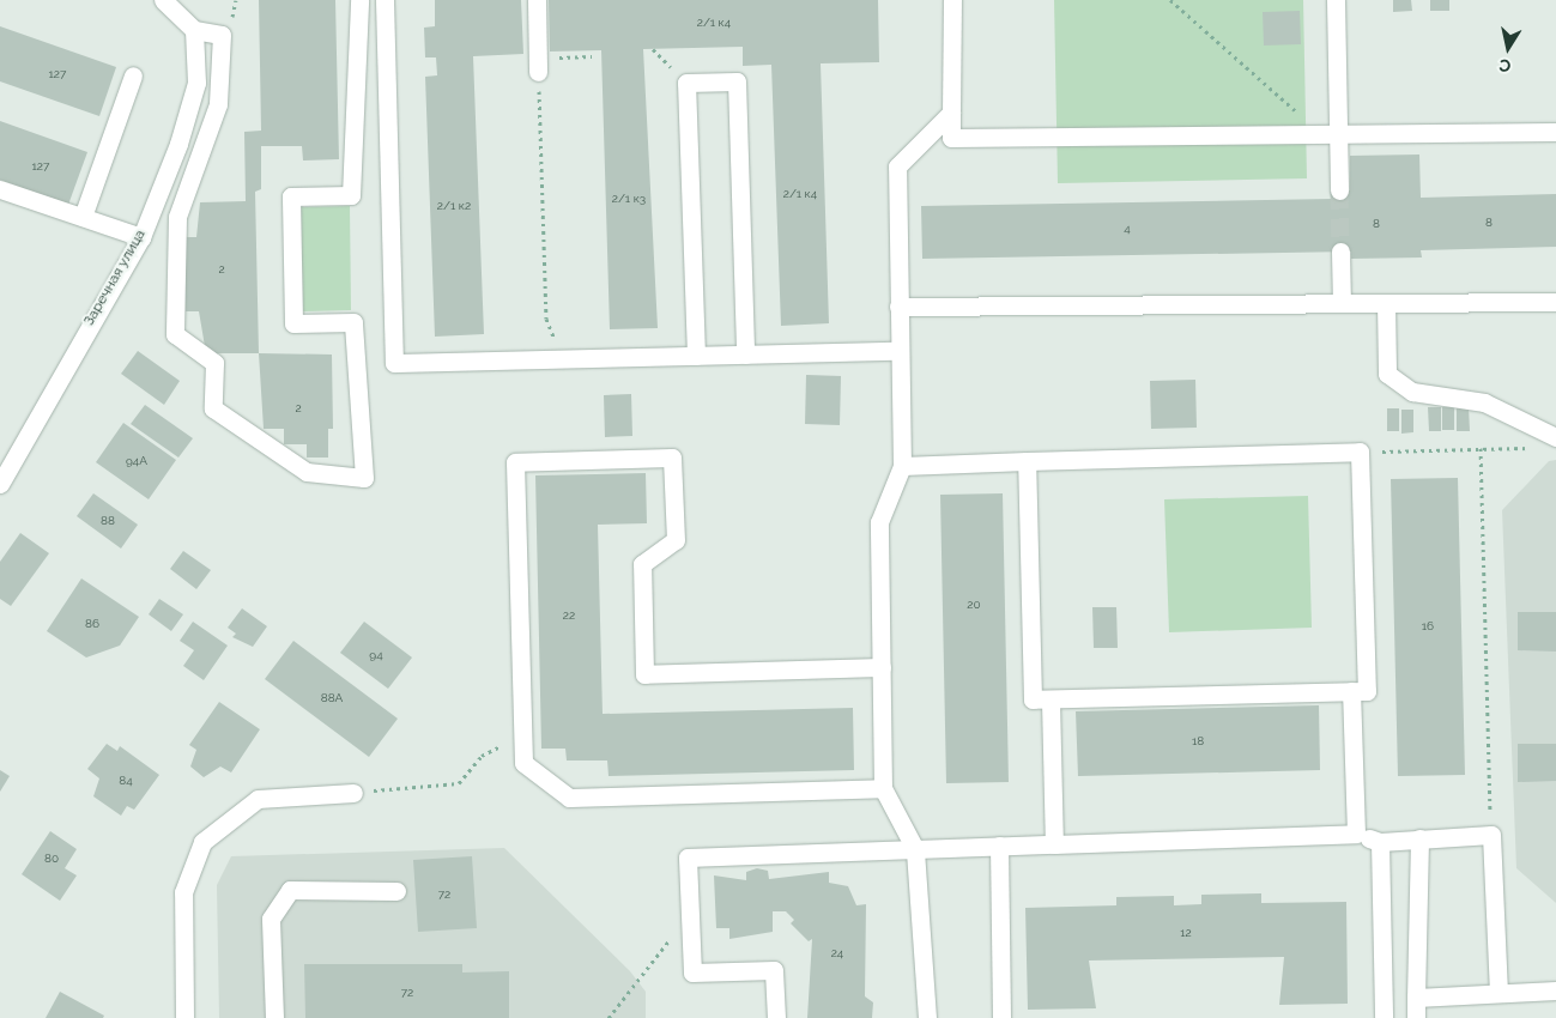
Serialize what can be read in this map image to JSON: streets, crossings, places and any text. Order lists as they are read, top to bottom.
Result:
{
  "streets": {
    "street": ["Заречная улица"]
  },
  "house_numbers": [
    "2/1 к4",
    "127",
    "127",
    "2/1 к4",
    "2/1 к3",
    "2/1 к2",
    "8",
    "8",
    "4",
    "2",
    "2",
    "94А",
    "88",
    "20",
    "22",
    "86",
    "16",
    "94",
    "88А",
    "18",
    "84",
    "80",
    "72",
    "12",
    "24",
    "72"
  ],
  "north": "bottom"
}
